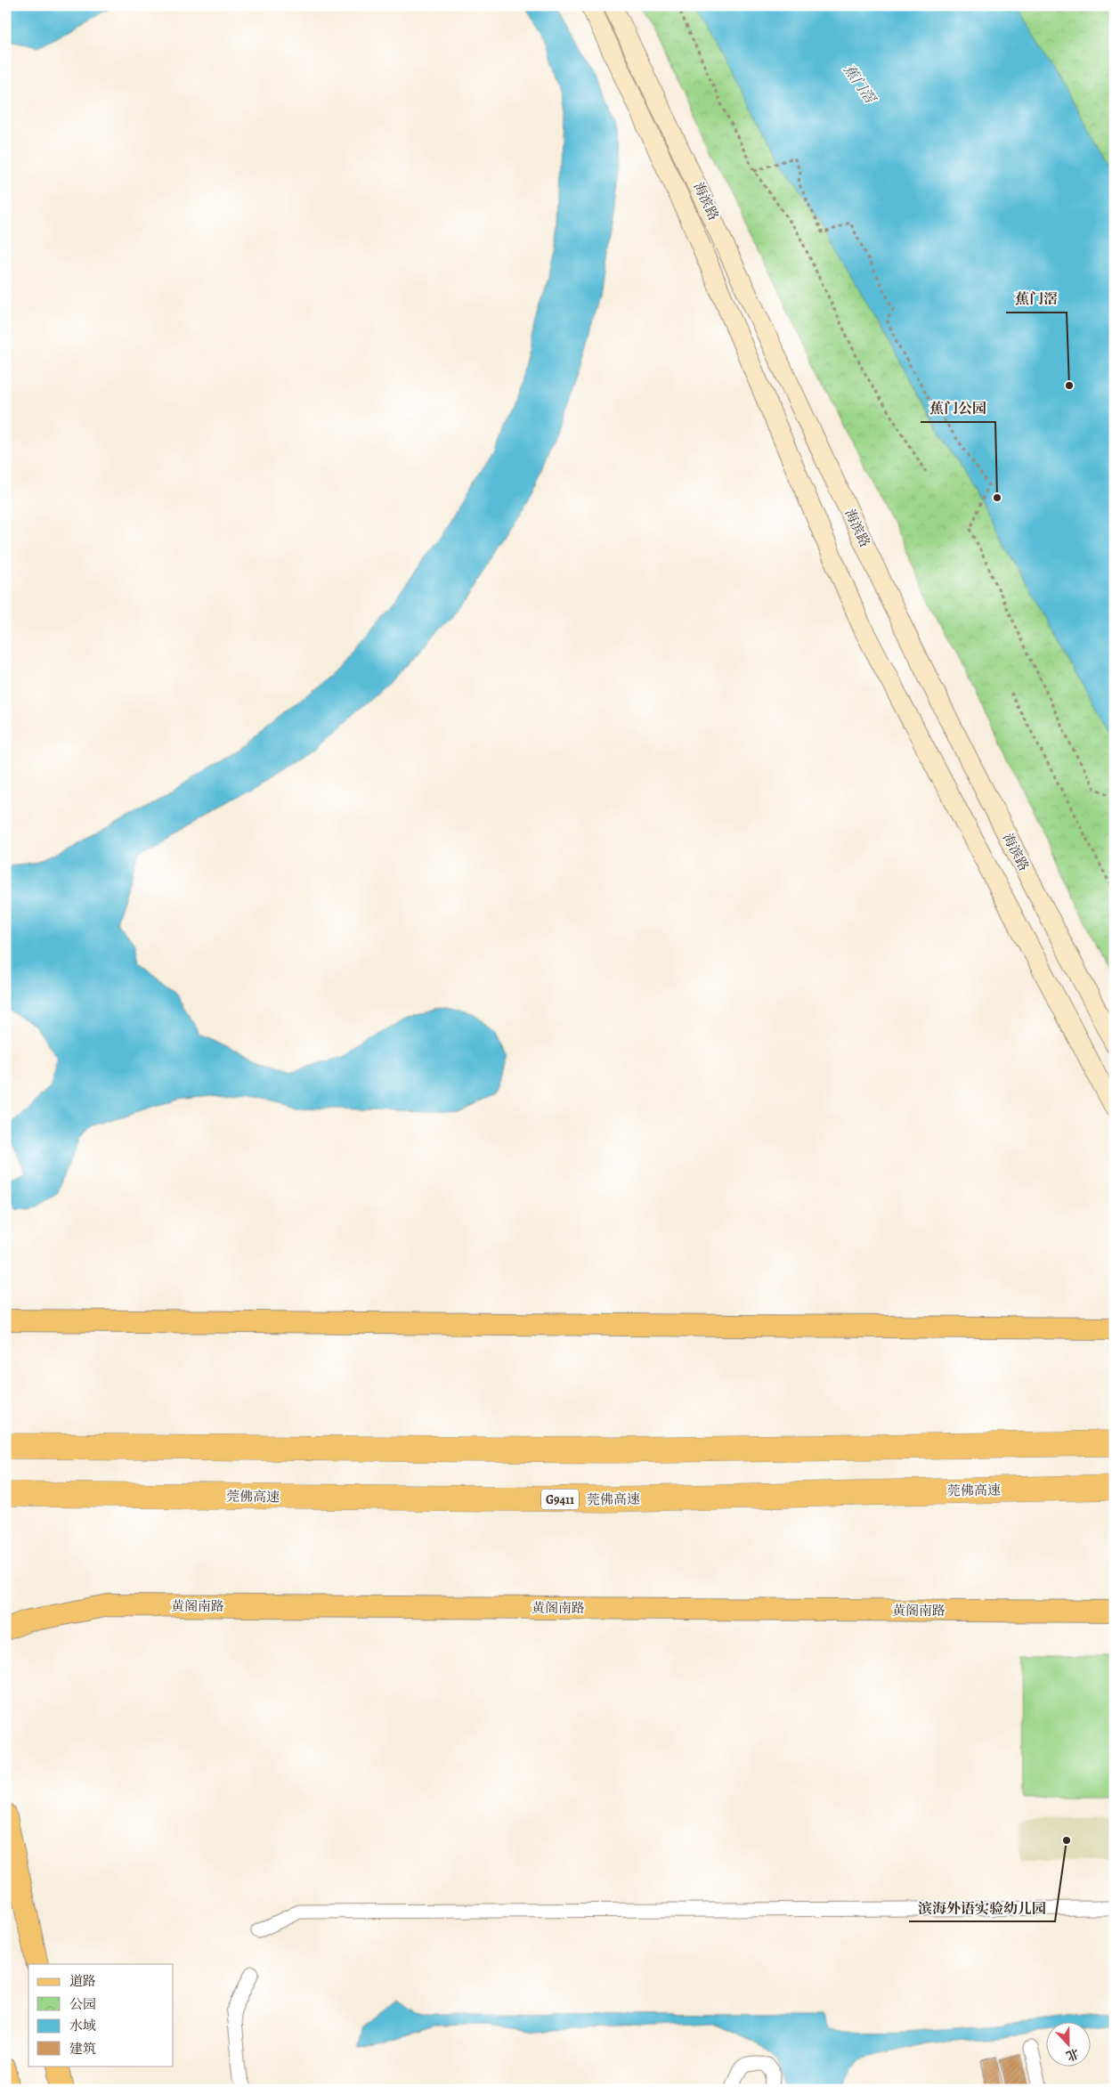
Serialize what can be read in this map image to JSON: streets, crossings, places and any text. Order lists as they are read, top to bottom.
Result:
{
  "streets": {
    "highway": ["莞佛高速", "G9411"],
    "main road": ["黄阁南路"],
    "street": ["海滨路"]
  },
  "water": ["蕉门滘"],
  "places": ["蕉门滘", "蕉门公园", "滨海外语实验幼儿园"],
  "legend": [
    "道路",
    "公园",
    "水域",
    "建筑"
  ],
  "north": "bottom"
}
